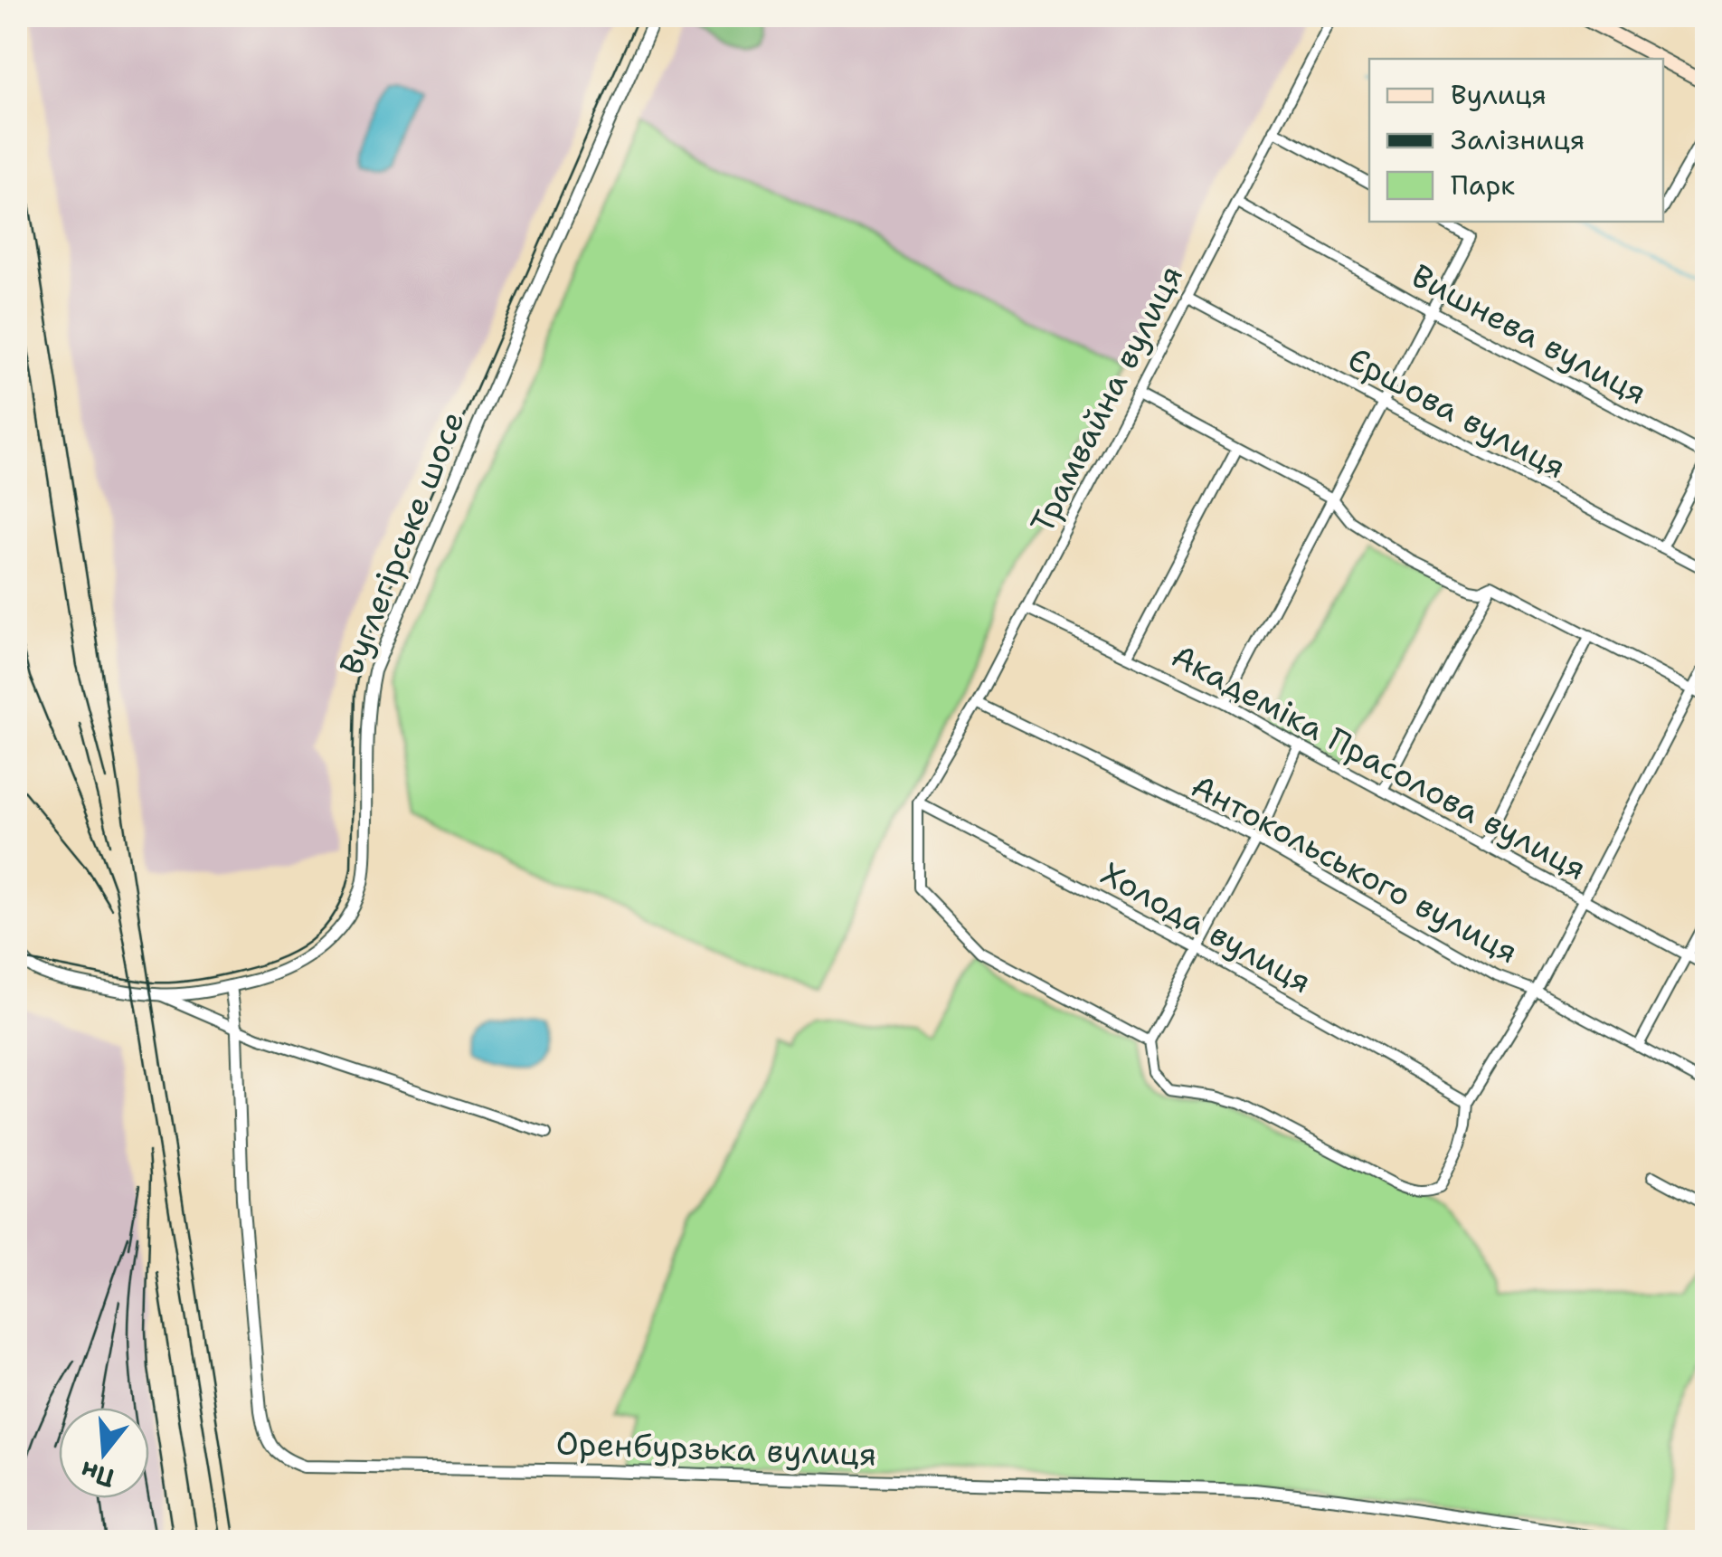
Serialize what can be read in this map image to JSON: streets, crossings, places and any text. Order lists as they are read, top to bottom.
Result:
{
  "streets": {
    "street": [
      "Вишнева вулиця",
      "Трамвайна вулиця",
      "Єршова вулиця",
      "Вуглегірське шосе",
      "Академіка Прасолова вулиця",
      "Антокольського вулиця",
      "Холода вулиця",
      "Оренбурзька вулиця"
    ]
  },
  "crossings": [
    ["Вишнева вулиця", "Трамвайна вулиця"],
    ["Трамвайна вулиця", "Єршова вулиця"],
    ["Трамвайна вулиця", "Академіка Прасолова вулиця"],
    ["Трамвайна вулиця", "Антокольського вулиця"],
    ["Трамвайна вулиця", "Холода вулиця"],
    ["Вуглегірське шосе", "Оренбурзька вулиця"]
  ],
  "legend": ["Вулиця", "Залізниця", "Парк"],
  "north": "bottom"
}
